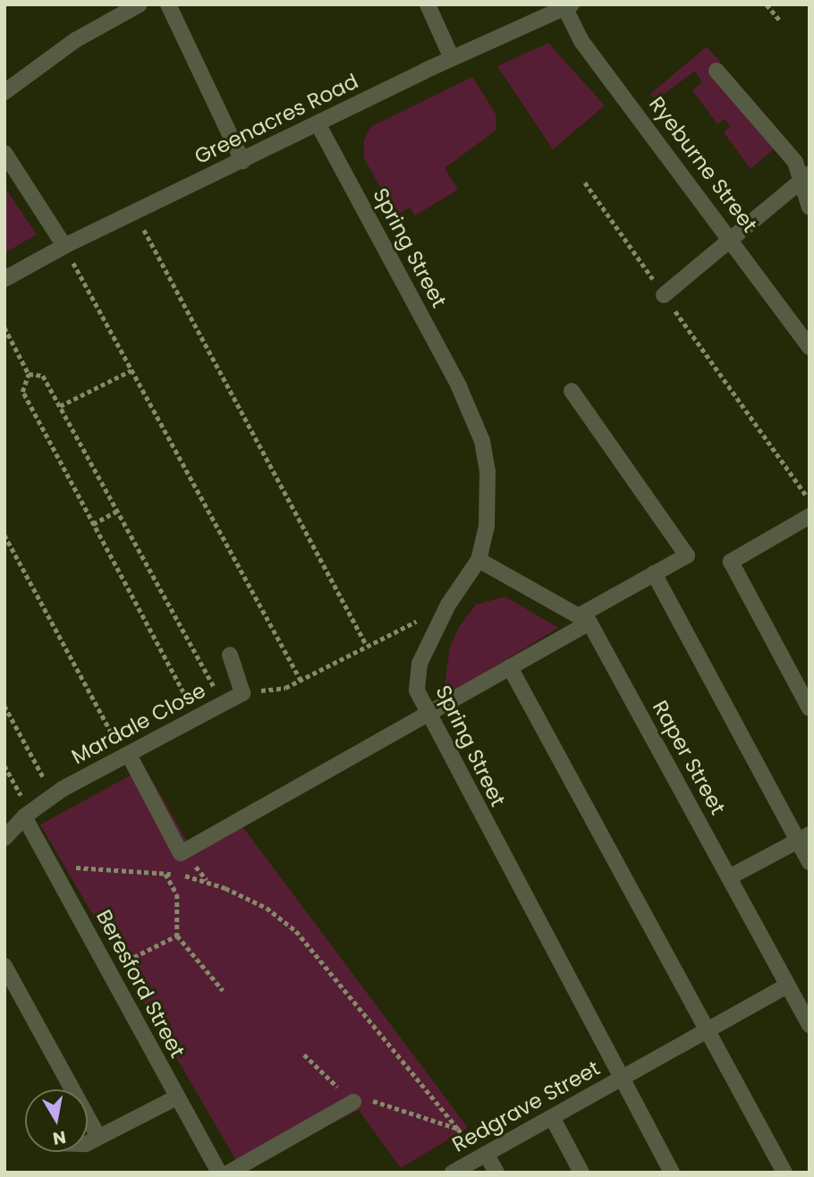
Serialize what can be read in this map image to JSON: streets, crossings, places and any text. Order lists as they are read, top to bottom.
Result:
{
  "streets": {
    "street": [
      "Greenacres Road",
      "Ryeburne Street",
      "Spring Street",
      "Mardale Close",
      "Raper Street",
      "Beresford Street",
      "Redgrave Street"
    ]
  },
  "crossings": [
    ["Greenacres Road", "Ryeburne Street"],
    ["Greenacres Road", "Spring Street"],
    ["Spring Street", "Redgrave Street"],
    ["Mardale Close", "Beresford Street"],
    ["Raper Street", "Redgrave Street"]
  ],
  "north": "bottom"
}
